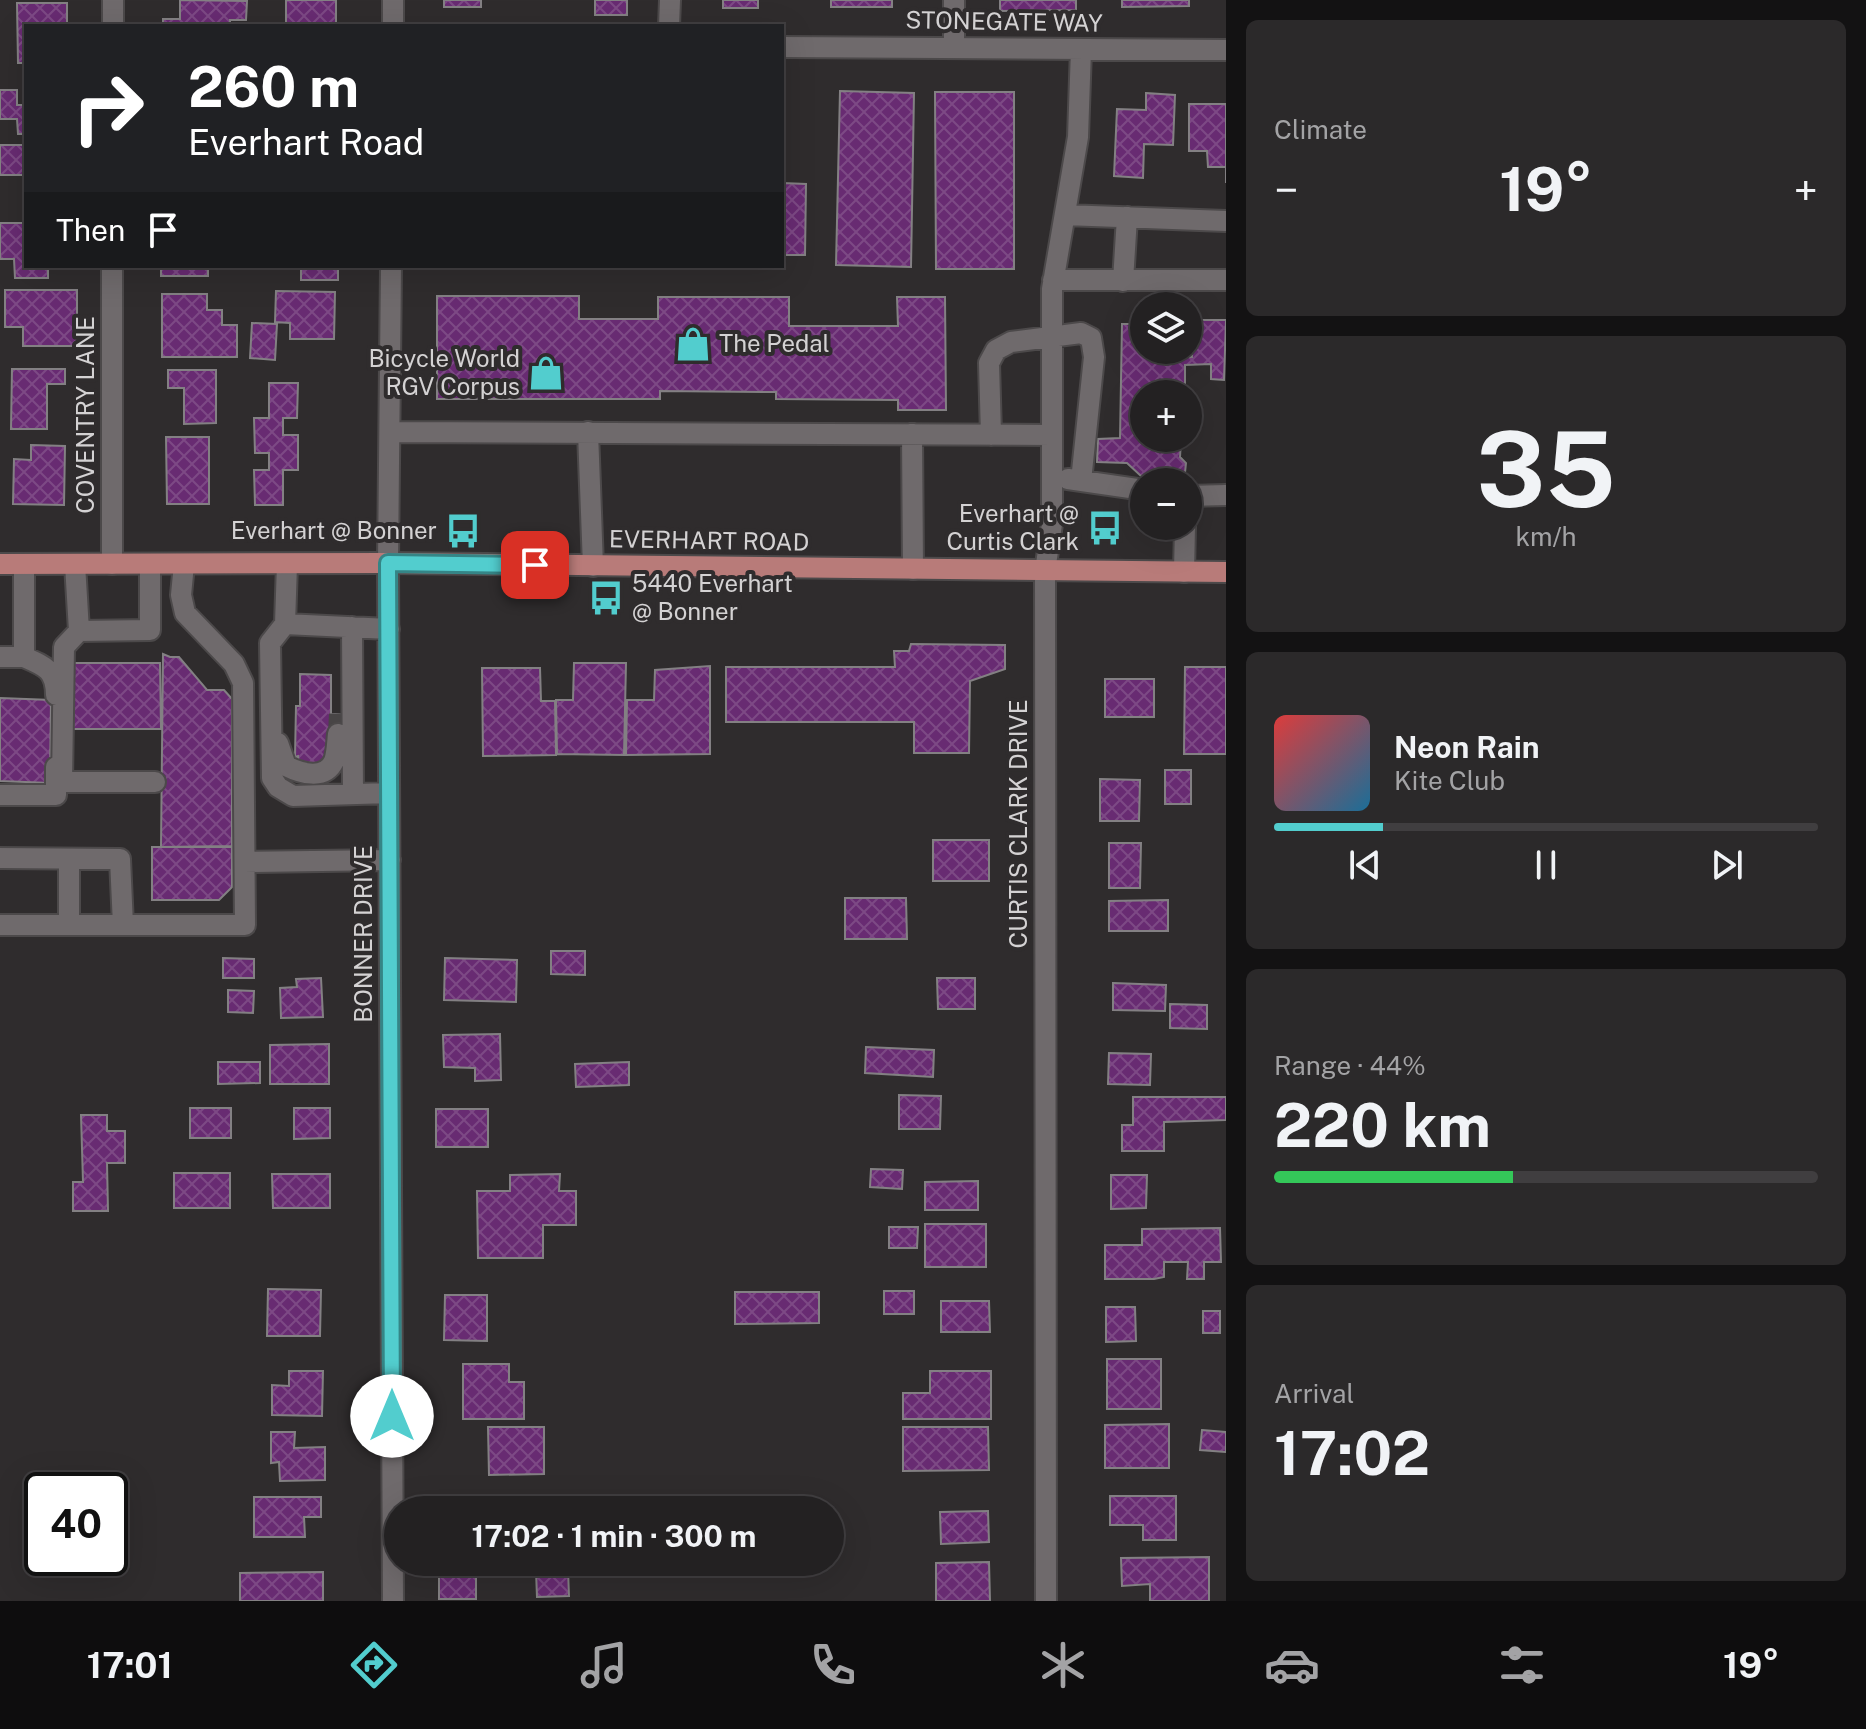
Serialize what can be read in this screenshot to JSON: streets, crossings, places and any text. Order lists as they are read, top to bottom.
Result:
{
  "streets": {
    "main road": ["EVERHART ROAD"],
    "street": [
      "STONEGATE WAY",
      "COVENTRY LANE",
      "CURTIS CLARK DRIVE",
      "BONNER DRIVE"
    ]
  },
  "crossings": [
    ["STONEGATE WAY", "CURTIS CLARK DRIVE"],
    ["COVENTRY LANE", "EVERHART ROAD"],
    ["EVERHART ROAD", "CURTIS CLARK DRIVE"],
    ["EVERHART ROAD", "BONNER DRIVE"]
  ],
  "places": {
    "shop": ["The Pedal", "Bicycle World RGV Corpus"],
    "bus stop": ["Everhart @ Curtis Clark", "Everhart @ Bonner", "5440 Everhart @ Bonner"]
  },
  "page": {
    "tile": [
      "Climate",
      ["35", "km/h"],
      ["Range · 44%", "220 km"],
      ["Arrival", "17:02"]
    ],
    "turn": ["260 m", "Everhart Road"],
    "heat": ["−", "19°", "+"],
    "then": "Then",
    "map_buttons": ["+", "−"],
    "song": ["Neon Rain", "Kite Club"],
    "limit": "40",
    "trip": "17:02 · 1 min · 300 m",
    "tabs": ["17:01", "19°"]
  }
}
